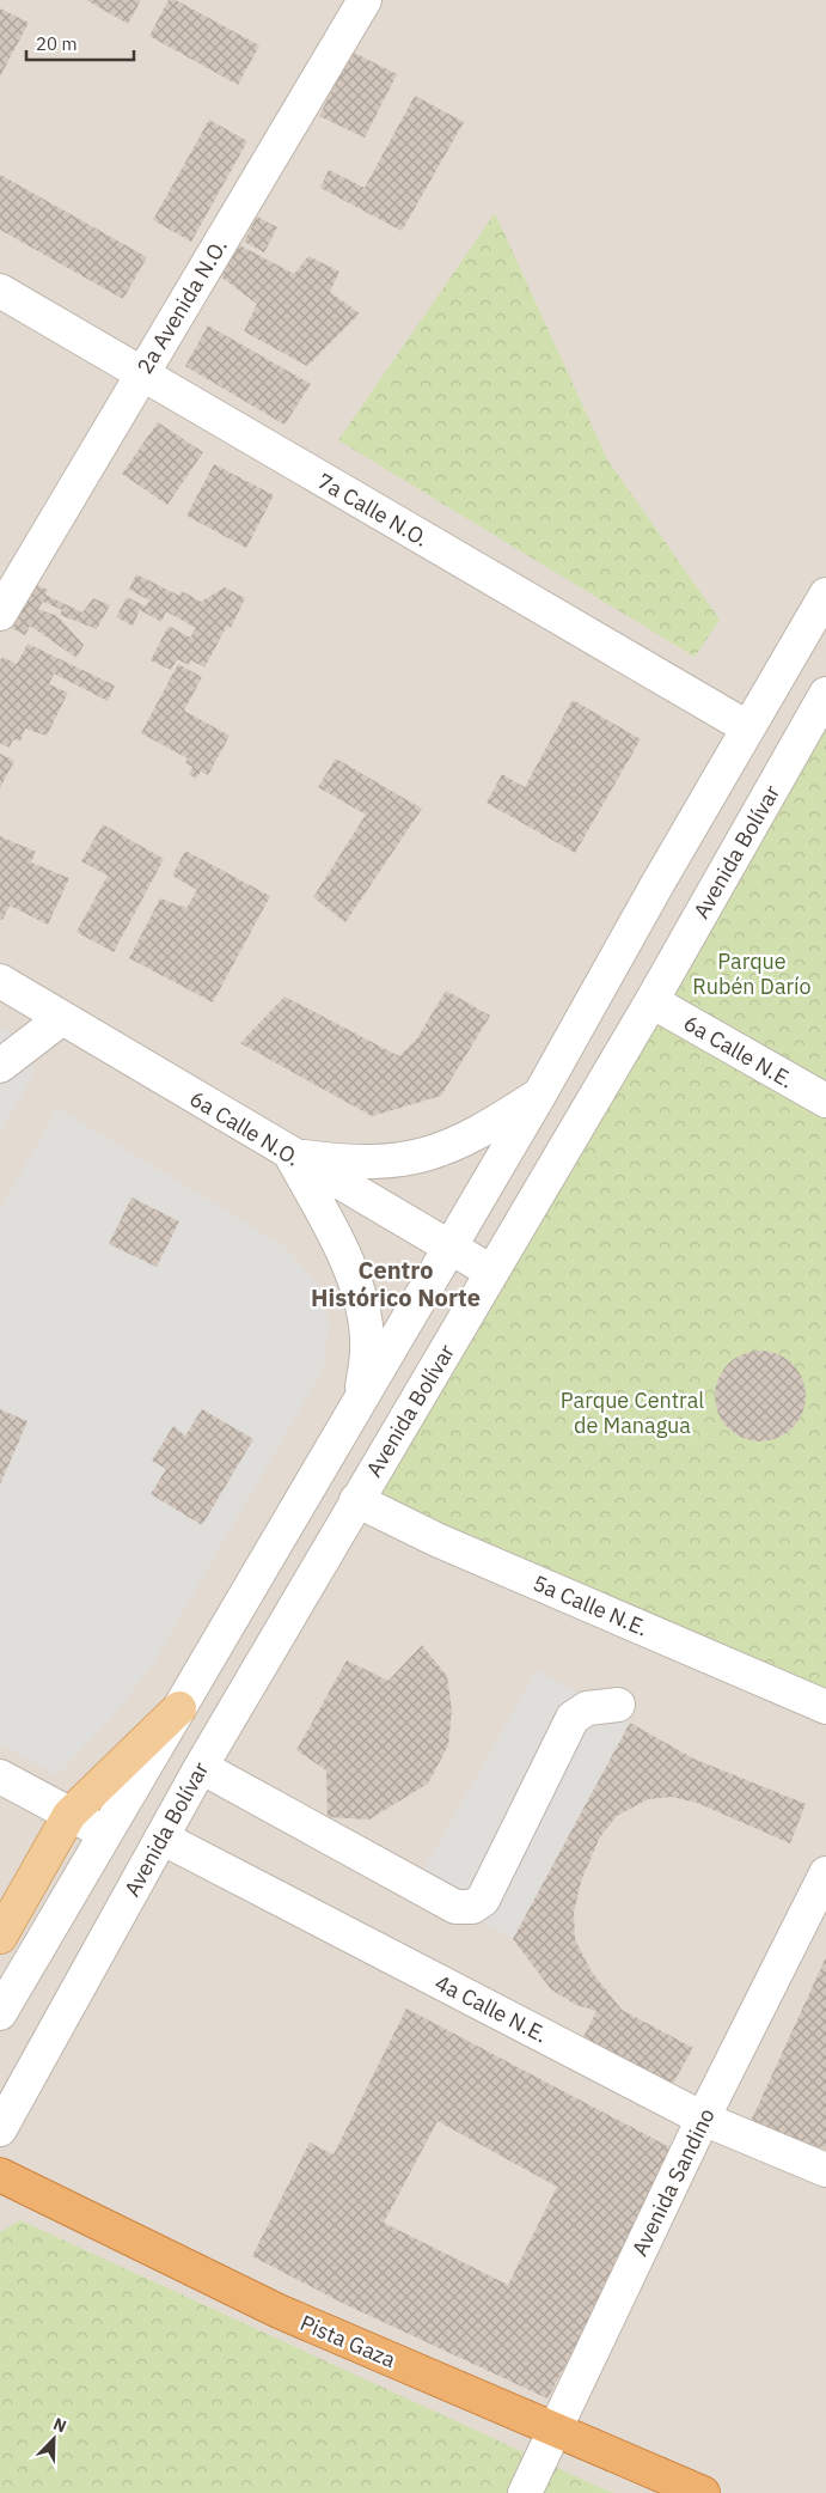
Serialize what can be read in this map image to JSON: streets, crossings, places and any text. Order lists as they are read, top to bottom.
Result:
{
  "streets": {
    "highway": ["Pista Gaza"],
    "street": [
      "2a Avenida N.O.",
      "7a Calle N.O.",
      "Avenida Bolívar",
      "6a Calle N.E.",
      "6a Calle N.O.",
      "5a Calle N.E.",
      "4a Calle N.E.",
      "Avenida Sandino"
    ]
  },
  "crossings": [
    ["2a Avenida N.O.", "7a Calle N.O."],
    ["Avenida Bolívar", "6a Calle N.E."],
    ["Avenida Bolívar", "6a Calle N.O."],
    ["Avenida Bolívar", "5a Calle N.E."],
    ["Avenida Bolívar", "4a Calle N.E."],
    ["4a Calle N.E.", "Avenida Sandino"]
  ],
  "districts": ["Centro Histórico Norte"],
  "parks": ["Parque Rubén Darío", "Parque Central de Managua"],
  "scale_bar": "20 m",
  "north": "top right"
}
